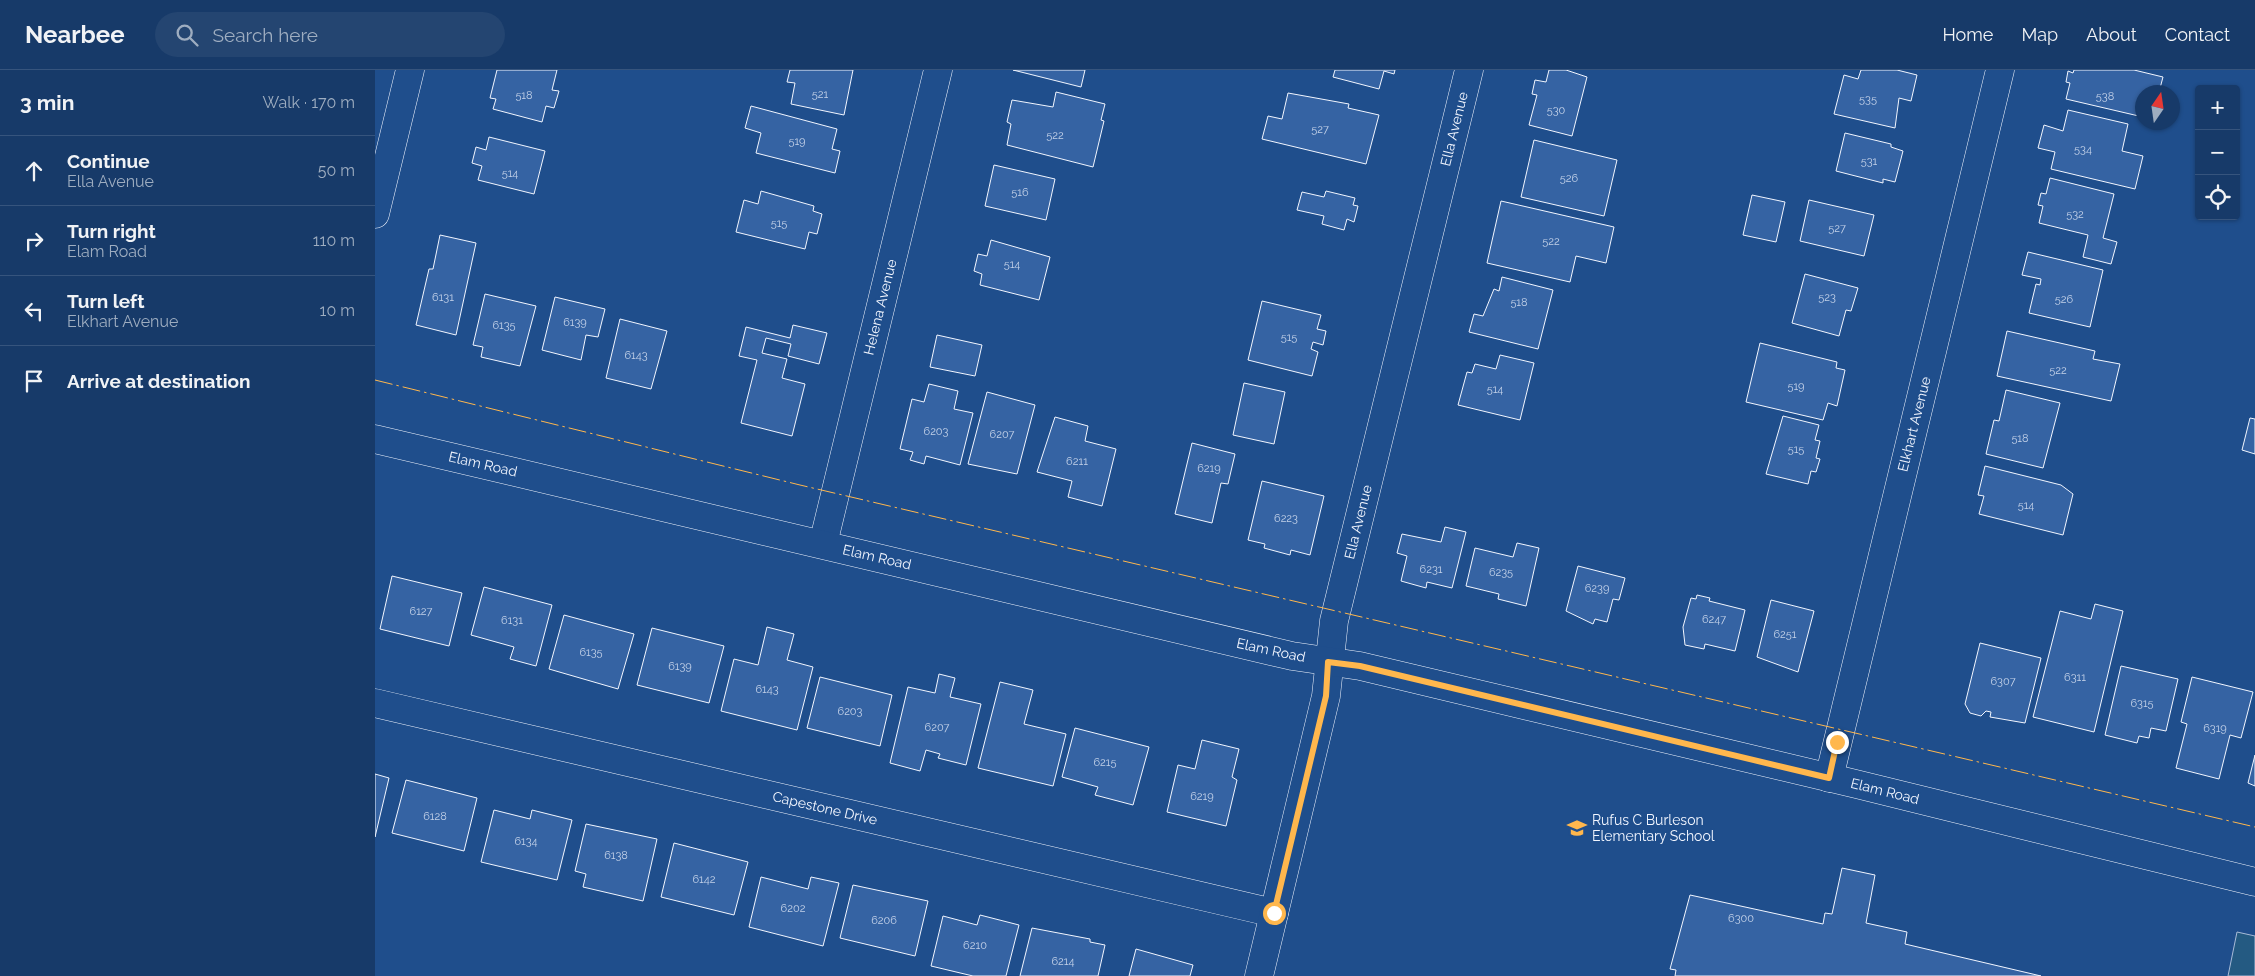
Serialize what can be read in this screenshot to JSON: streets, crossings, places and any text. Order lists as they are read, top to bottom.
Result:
{
  "streets": {
    "street": [
      "Ella Avenue",
      "Helena Avenue",
      "Elkhart Avenue",
      "Elam Road",
      "Capestone Drive"
    ]
  },
  "crossings": [
    ["Ella Avenue", "Elam Road"],
    ["Ella Avenue", "Capestone Drive"],
    ["Helena Avenue", "Elam Road"],
    ["Elkhart Avenue", "Elam Road"]
  ],
  "places": {
    "school or university": ["Rufus C Burleson Elementary School"]
  },
  "house_numbers": [
    "521",
    "518",
    "538",
    "535",
    "530",
    "527",
    "522",
    "519",
    "534",
    "531",
    "514",
    "526",
    "516",
    "532",
    "515",
    "527",
    "522",
    "514",
    "6131",
    "523",
    "526",
    "518",
    "6139",
    "6135",
    "515",
    "6143",
    "522",
    "519",
    "514",
    "6203",
    "6207",
    "518",
    "515",
    "6211",
    "6219",
    "514",
    "6223",
    "6231",
    "6235",
    "6239",
    "6127",
    "6247",
    "6131",
    "6251",
    "6135",
    "6139",
    "6311",
    "6307",
    "6143",
    "6315",
    "6203",
    "6207",
    "6319",
    "6215",
    "6219",
    "6128",
    "6134",
    "6138",
    "6142",
    "6202",
    "6300",
    "6206",
    "6210",
    "6214"
  ],
  "north": "top",
  "page": {
    "header": "Nearbee",
    "search": "Search here",
    "nav": [
      "Home",
      "Map",
      "About",
      "Contact"
    ],
    "heading": ["3 min", "Walk · 170 m"],
    "map_buttons": ["+", "−"],
    "list": [
      ["Continue", "Ella Avenue", "50 m"],
      ["Turn right", "Elam Road", "110 m"],
      ["Turn left", "Elkhart Avenue", "10 m"],
      "Arrive at destination"
    ]
  }
}
